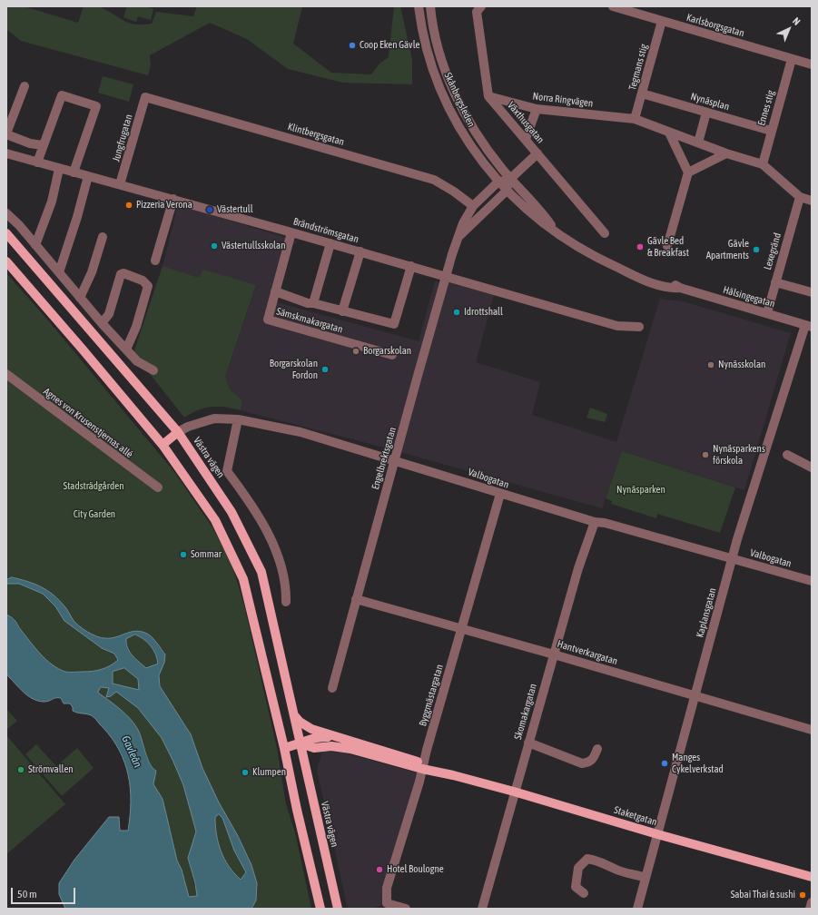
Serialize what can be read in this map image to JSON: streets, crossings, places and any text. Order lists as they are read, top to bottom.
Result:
{
  "streets": {
    "main road": ["Västra vägen", "Valbogatan", "Staketgatan"],
    "street": [
      "Karlsborgsgatan",
      "Tegmans stig",
      "Skånbergsleden",
      "Norra Ringvägen",
      "Nynäsplan",
      "Ennes stig",
      "Växthusgatan",
      "Klintbergsgatan",
      "Jungfrugatan",
      "Brändströmsgatan",
      "Lexegränd",
      "Hälsingegatan",
      "Sämskmakargatan",
      "Agnes von Krusenstjernas allé",
      "Engelbrektsgatan",
      "Kaplansgatan",
      "Hantverkargatan",
      "Byggmästargatan",
      "Skomakargatan"
    ]
  },
  "crossings": [
    ["Karlsborgsgatan", "Tegmans stig"],
    ["Karlsborgsgatan", "Ennes stig"],
    ["Tegmans stig", "Norra Ringvägen"],
    ["Tegmans stig", "Nynäsplan"],
    ["Skånbergsleden", "Hälsingegatan"],
    ["Skånbergsleden", "Engelbrektsgatan"],
    ["Norra Ringvägen", "Växthusgatan"],
    ["Nynäsplan", "Ennes stig"],
    ["Klintbergsgatan", "Jungfrugatan"],
    ["Klintbergsgatan", "Engelbrektsgatan"],
    ["Jungfrugatan", "Brändströmsgatan"],
    ["Brändströmsgatan", "Sämskmakargatan"],
    ["Brändströmsgatan", "Engelbrektsgatan"],
    ["Lexegränd", "Hälsingegatan"],
    ["Hälsingegatan", "Engelbrektsgatan"],
    ["Hälsingegatan", "Kaplansgatan"],
    ["Västra vägen", "Valbogatan"],
    ["Västra vägen", "Staketgatan"],
    ["Engelbrektsgatan", "Valbogatan"],
    ["Engelbrektsgatan", "Hantverkargatan"],
    ["Valbogatan", "Kaplansgatan"],
    ["Valbogatan", "Byggmästargatan"],
    ["Valbogatan", "Skomakargatan"],
    ["Kaplansgatan", "Hantverkargatan"],
    ["Kaplansgatan", "Staketgatan"],
    ["Hantverkargatan", "Byggmästargatan"],
    ["Hantverkargatan", "Skomakargatan"],
    ["Byggmästargatan", "Staketgatan"],
    ["Skomakargatan", "Staketgatan"]
  ],
  "water": ["Gavleån"],
  "parks": ["Stadsträdgården", "Nynäsparken", "City Garden"],
  "places": [
    "Coop Eken Gävle",
    "Pizzeria Verona",
    "Västertull",
    "Västertullsskolan",
    "Gävle Bed & Breakfast",
    "Gävle Apartments",
    "Idrottshall",
    "Borgarskolan",
    "Nynässkolan",
    "Borgarskolan Fordon",
    "Nynäsparkens förskola",
    "Sommar",
    "Manges Cykelverkstad",
    "Strömvallen",
    "Klumpen",
    "Hotel Boulogne",
    "Sabai Thai & sushi"
  ],
  "scale_bar": "50 m",
  "north": "top right"
}
